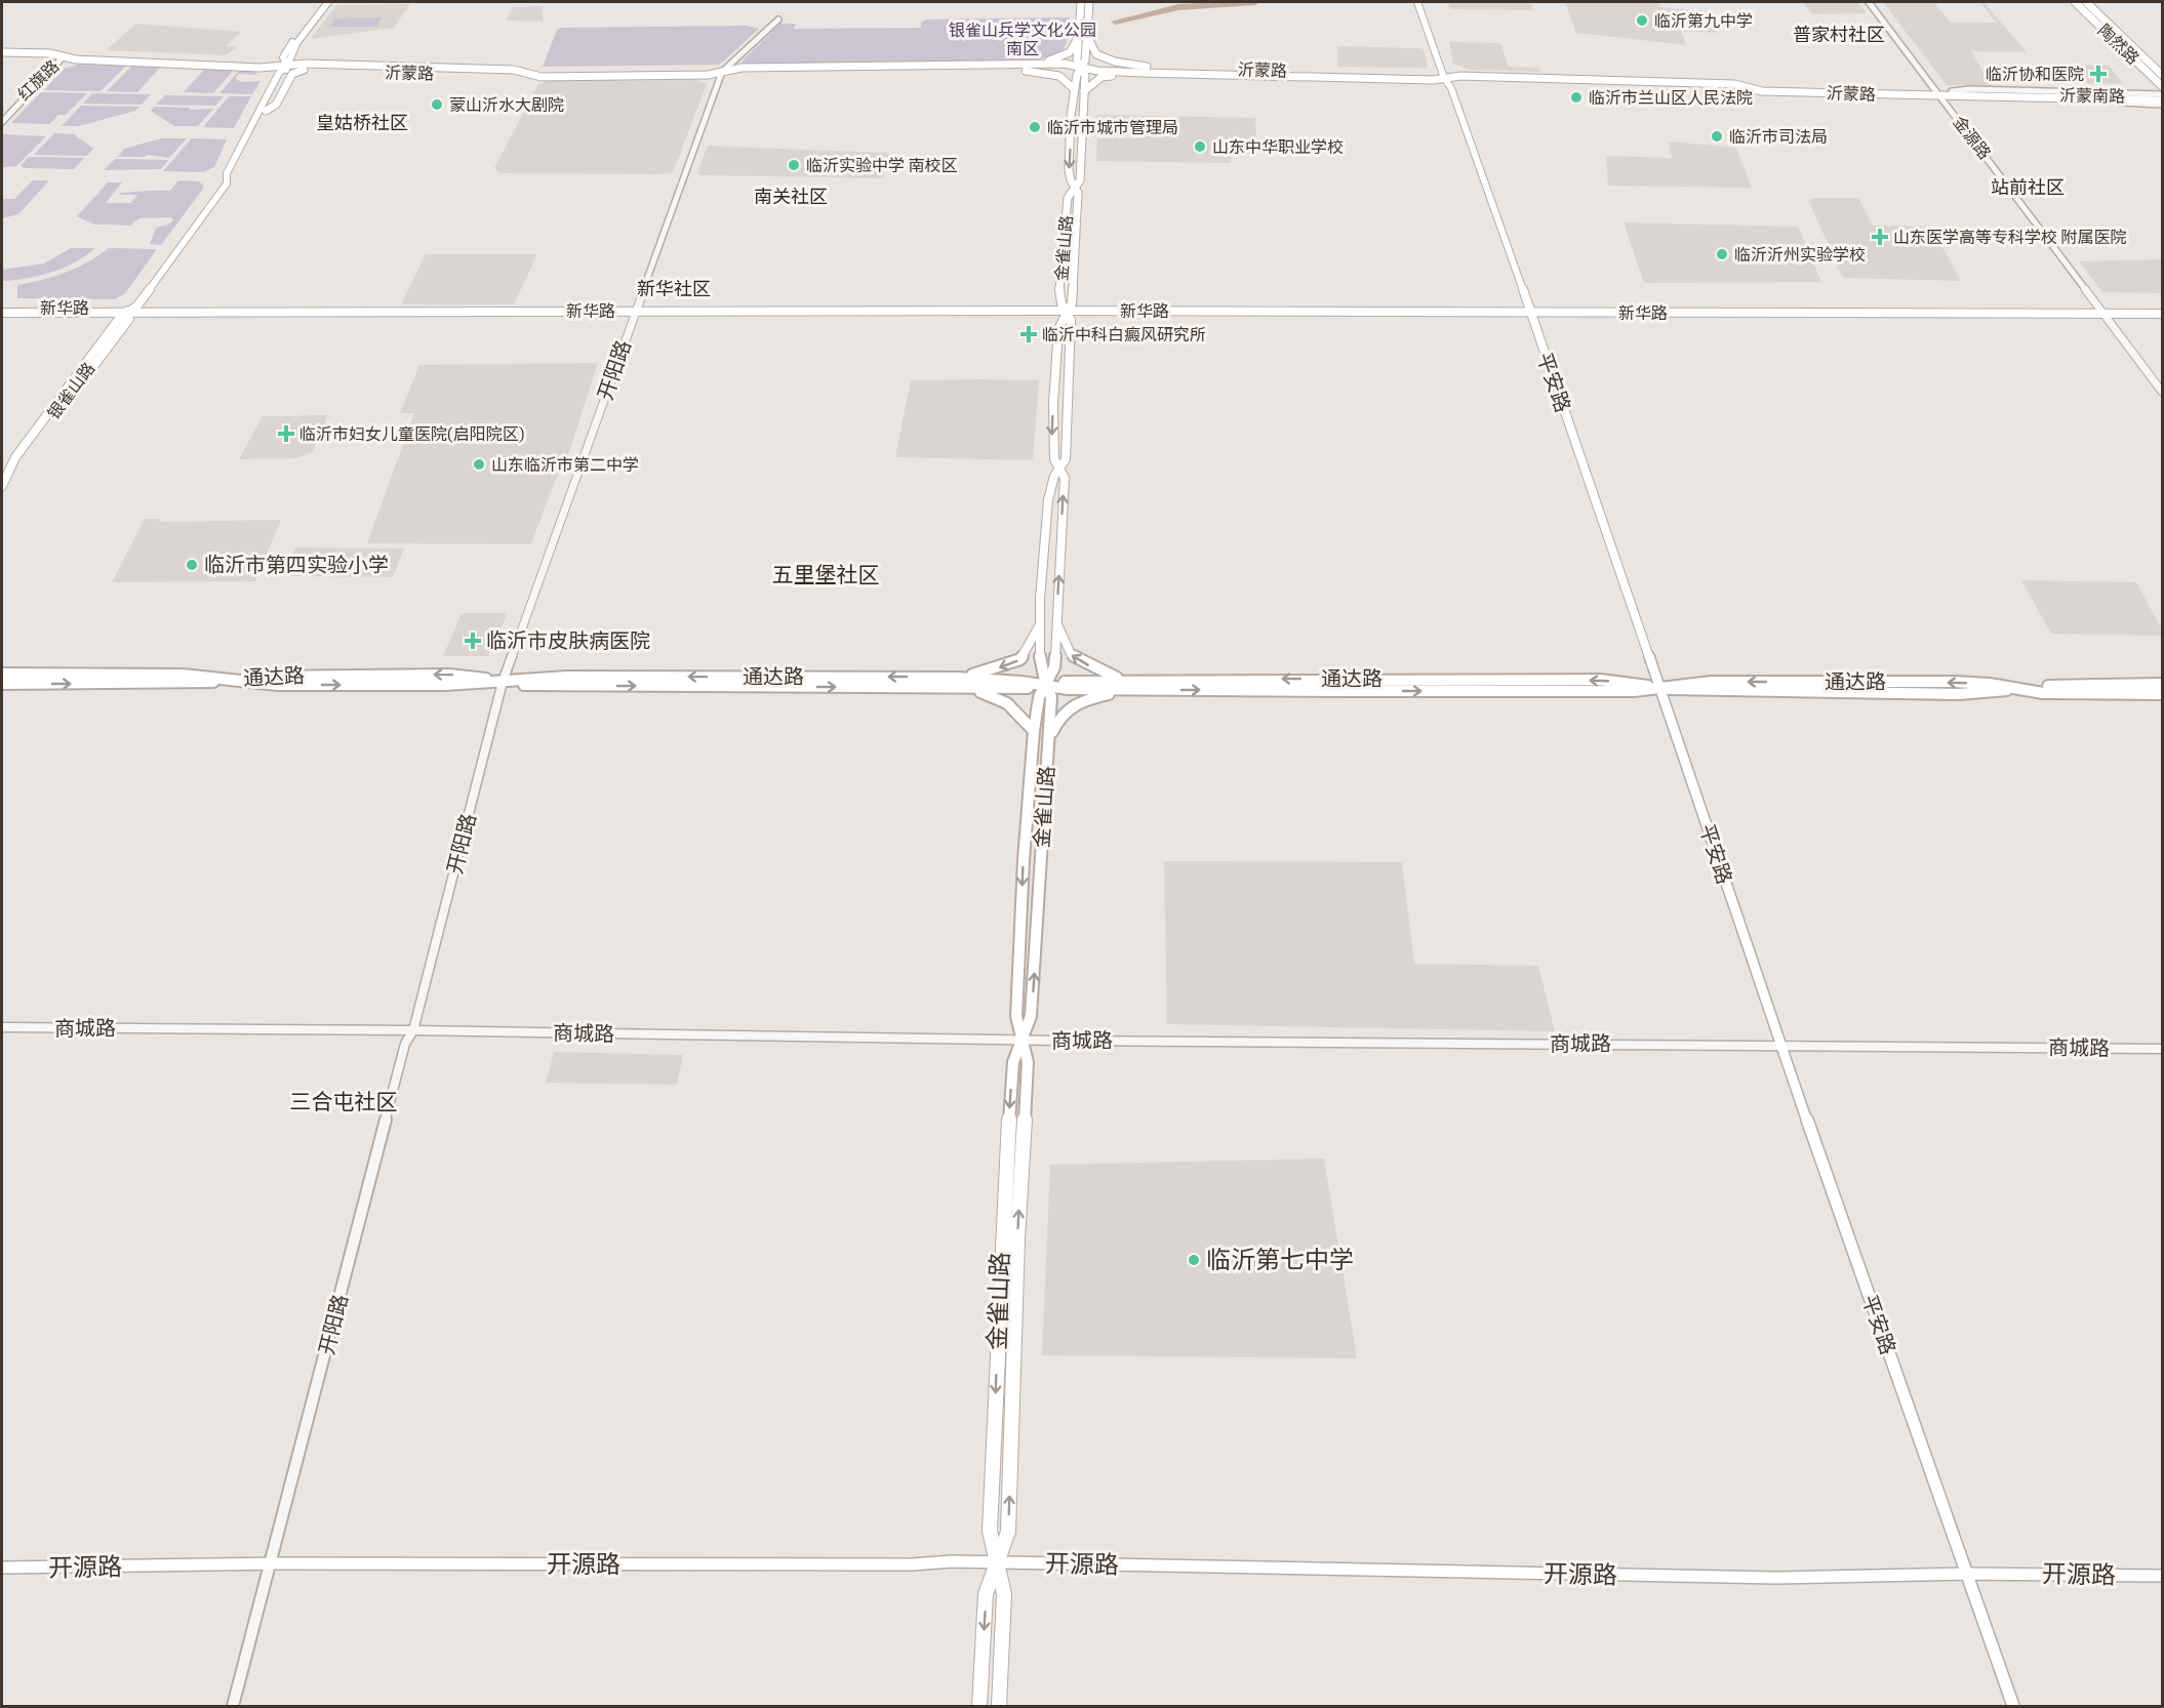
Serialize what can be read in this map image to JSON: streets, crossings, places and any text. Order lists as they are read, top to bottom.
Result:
{
  "streets": {
    "main road": [
      "陶然路",
      "沂蒙路",
      "沂蒙南路",
      "金雀山路",
      "新华路",
      "平安路",
      "银雀山路",
      "通达路",
      "开源路"
    ],
    "street": [
      "红旗路",
      "金源路",
      "开阳路",
      "商城路"
    ]
  },
  "crossings": [
    ["沂蒙路", "红旗路"],
    ["沂蒙路", "沂蒙南路"],
    ["沂蒙路", "金源路"],
    ["沂蒙路", "金雀山路"],
    ["沂蒙路", "开阳路"],
    ["沂蒙路", "平安路"],
    ["沂蒙路", "银雀山路"],
    ["金源路", "新华路"],
    ["金雀山路", "新华路"],
    ["金雀山路", "通达路"],
    ["金雀山路", "商城路"],
    ["金雀山路", "开源路"],
    ["新华路", "开阳路"],
    ["新华路", "平安路"],
    ["新华路", "银雀山路"],
    ["开阳路", "通达路"],
    ["开阳路", "商城路"],
    ["开阳路", "开源路"],
    ["平安路", "通达路"],
    ["平安路", "商城路"],
    ["平安路", "开源路"]
  ],
  "districts": [
    "普家村社区",
    "皇姑桥社区",
    "站前社区",
    "南关社区",
    "新华社区",
    "五里堡社区",
    "三合屯社区"
  ],
  "parks": ["银雀山兵学文化公园 南区"],
  "places": {
    "other": [
      "临沂第九中学",
      "临沂市兰山区人民法院",
      "蒙山沂水大剧院",
      "临沂市城市管理局",
      "临沂市司法局",
      "山东中华职业学校",
      "临沂实验中学 南校区",
      "临沂沂州实验学校",
      "山东临沂市第二中学",
      "临沂市第四实验小学",
      "临沂第七中学"
    ],
    "health": [
      "临沂协和医院",
      "山东医学高等专科学校 附属医院",
      "临沂中科白癜风研究所",
      "临沂市妇女儿童医院(启阳院区)",
      "临沂市皮肤病医院"
    ]
  }
}
